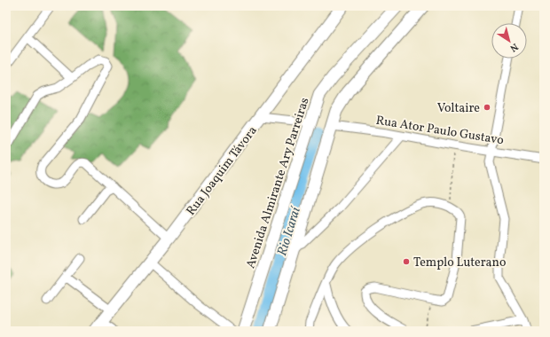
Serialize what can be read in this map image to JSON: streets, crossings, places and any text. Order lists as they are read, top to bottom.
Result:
{
  "streets": {
    "main road": ["Rua Joaquim Távora", "Avenida Almirante Ary Parreiras"],
    "street": ["Rua Ator Paulo Gustavo"]
  },
  "water": ["Rio Icaraí"],
  "places": ["Voltaire", "Templo Luterano"],
  "north": "bottom right"
}
